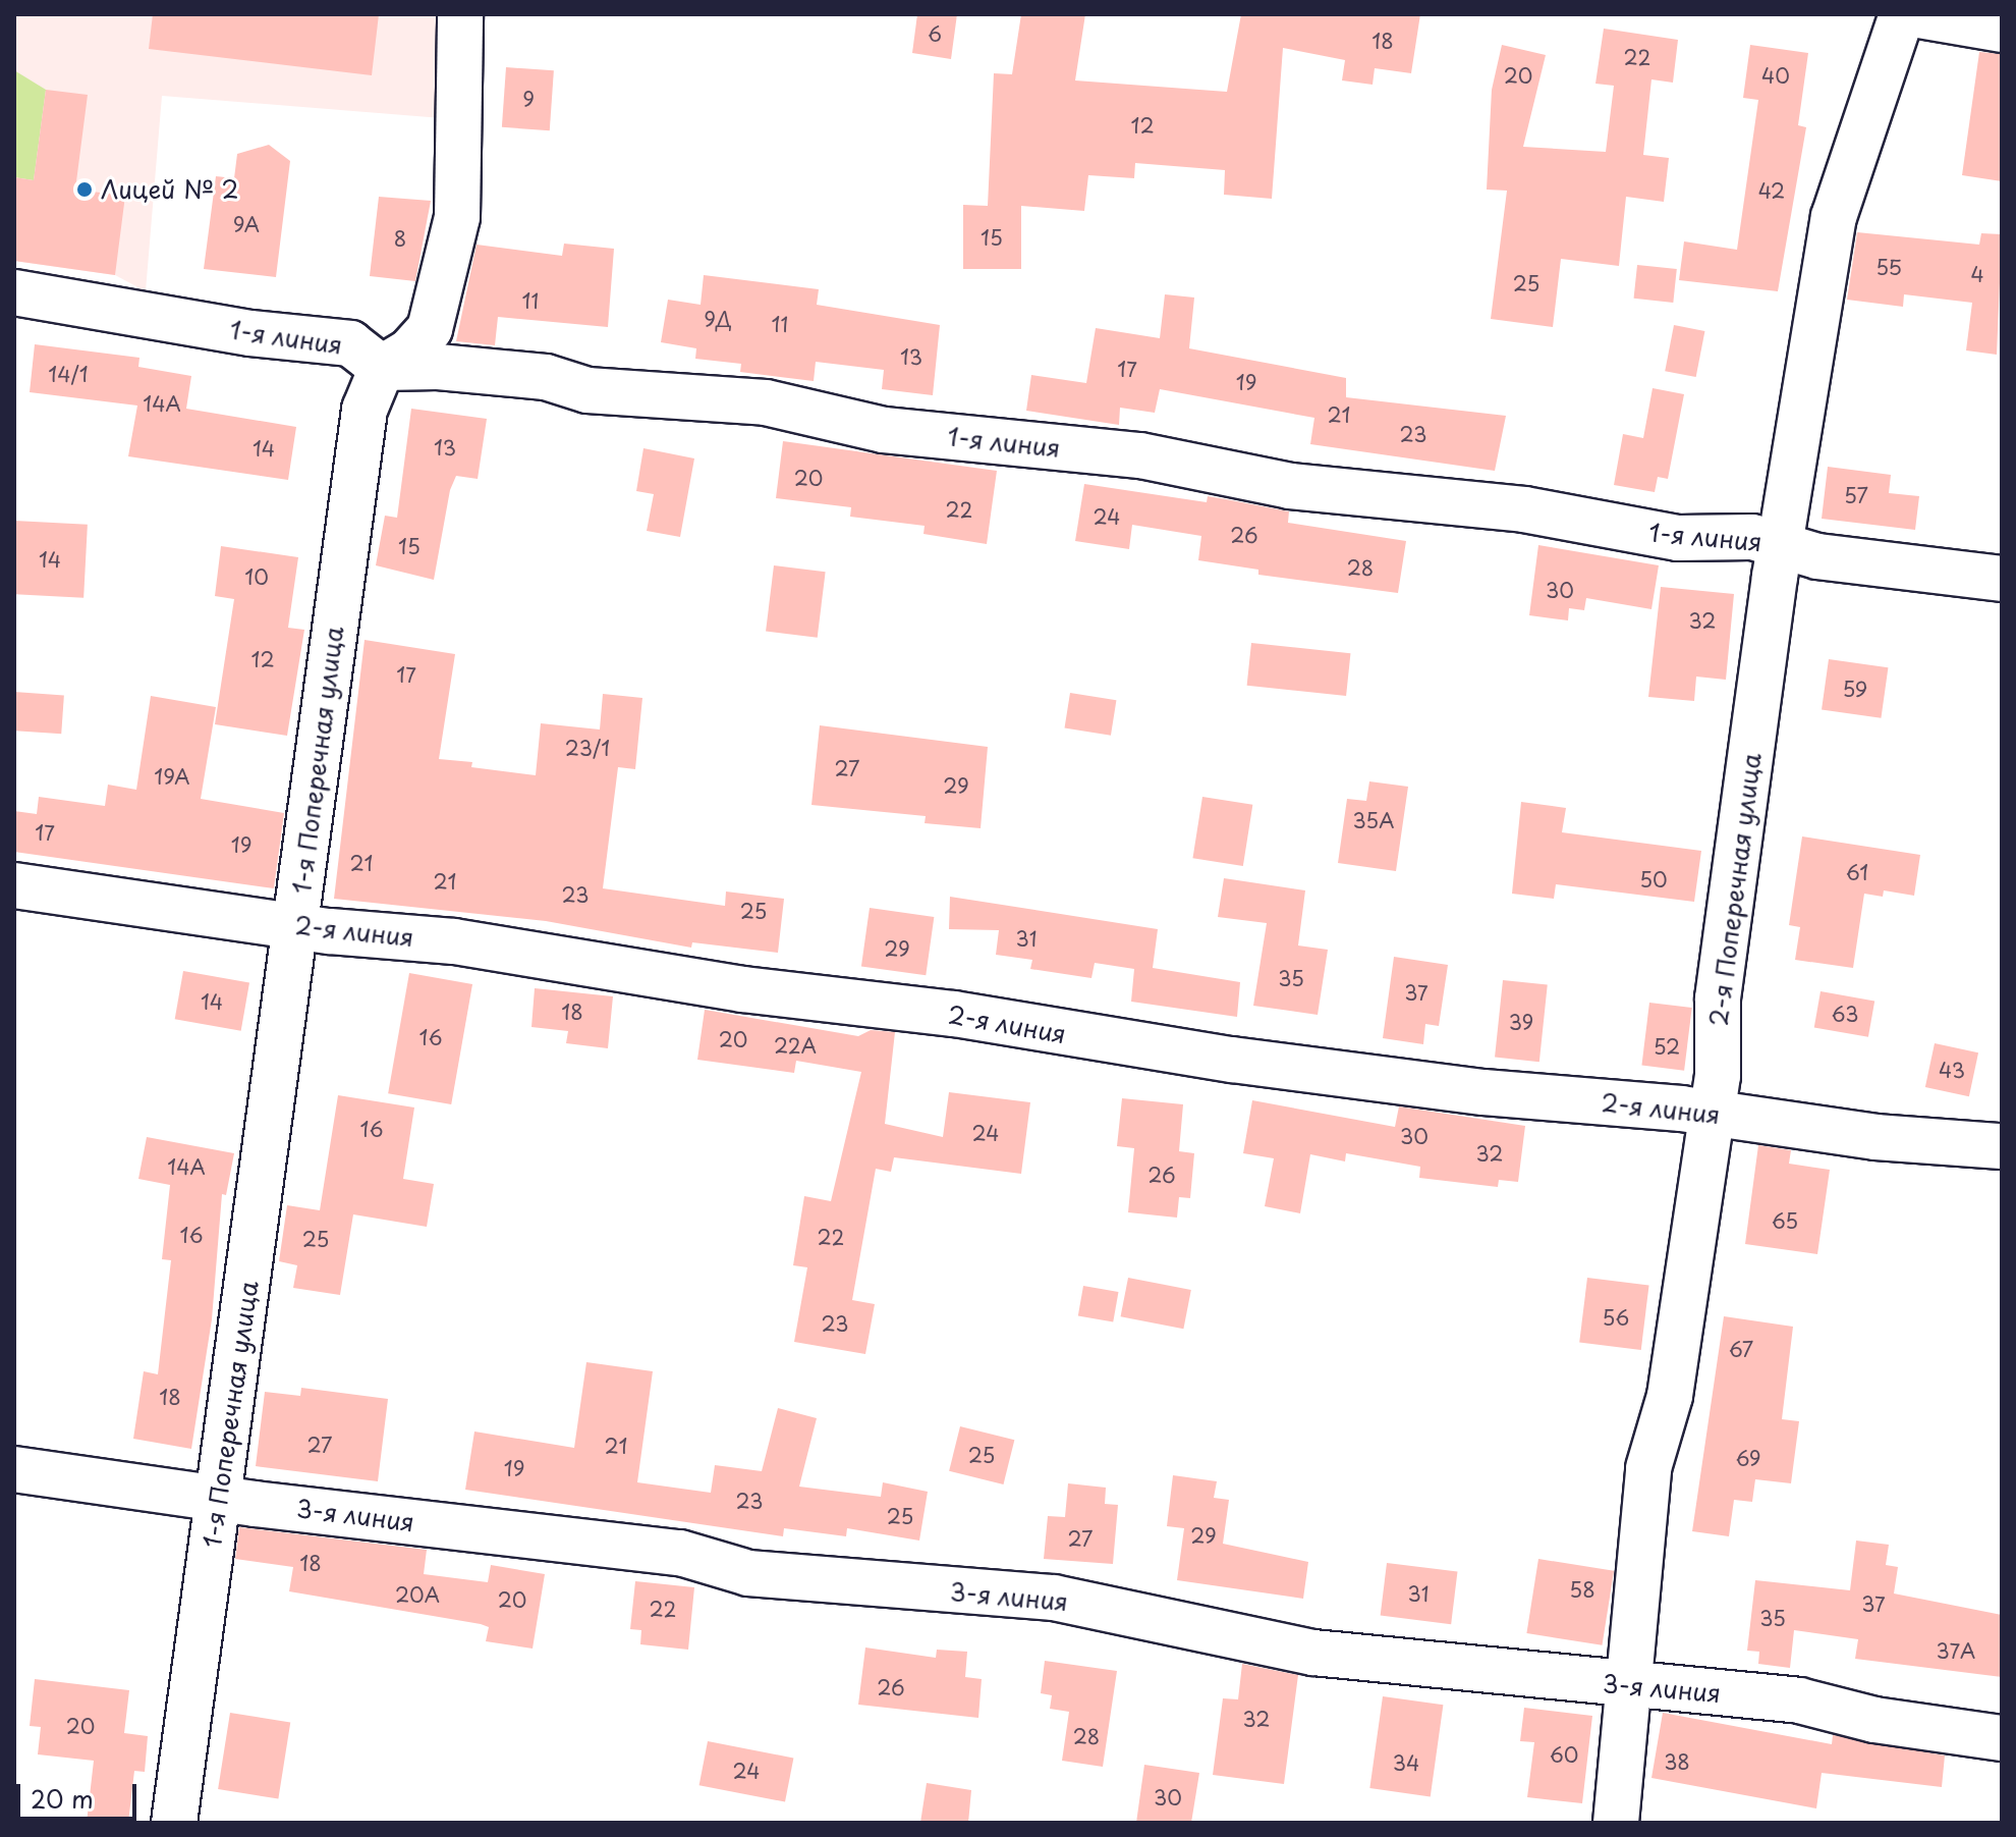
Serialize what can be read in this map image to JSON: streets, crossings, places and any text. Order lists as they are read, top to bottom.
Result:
{
  "streets": {
    "street": [
      "1-я линия",
      "1-я Поперечная улица",
      "2-я Поперечная улица",
      "2-я линия",
      "3-я линия"
    ]
  },
  "crossings": [
    ["1-я линия", "1-я Поперечная улица"],
    ["1-я линия", "2-я Поперечная улица"],
    ["1-я Поперечная улица", "2-я линия"],
    ["1-я Поперечная улица", "3-я линия"],
    ["2-я Поперечная улица", "2-я линия"],
    ["2-я Поперечная улица", "3-я линия"]
  ],
  "places": ["Лицей № 2"],
  "house_numbers": [
    "6",
    "18",
    "22",
    "20",
    "40",
    "9",
    "12",
    "42",
    "9А",
    "15",
    "8",
    "55",
    "4",
    "25",
    "11",
    "9Д",
    "11",
    "13",
    "17",
    "14/1",
    "19",
    "14А",
    "21",
    "23",
    "13",
    "14",
    "20",
    "57",
    "22",
    "24",
    "26",
    "15",
    "14",
    "28",
    "10",
    "30",
    "32",
    "12",
    "17",
    "59",
    "23/1",
    "27",
    "19А",
    "29",
    "35А",
    "17",
    "19",
    "21",
    "61",
    "50",
    "21",
    "23",
    "25",
    "31",
    "29",
    "35",
    "37",
    "14",
    "18",
    "63",
    "39",
    "16",
    "20",
    "22А",
    "52",
    "43",
    "16",
    "24",
    "30",
    "32",
    "14А",
    "26",
    "65",
    "16",
    "22",
    "25",
    "56",
    "23",
    "67",
    "18",
    "27",
    "21",
    "25",
    "69",
    "19",
    "23",
    "25",
    "29",
    "27",
    "18",
    "58",
    "31",
    "20А",
    "20",
    "37",
    "22",
    "35",
    "37А",
    "26",
    "32",
    "20",
    "28",
    "60",
    "38",
    "34",
    "24",
    "30"
  ],
  "scale_bar": "20 m"
}
